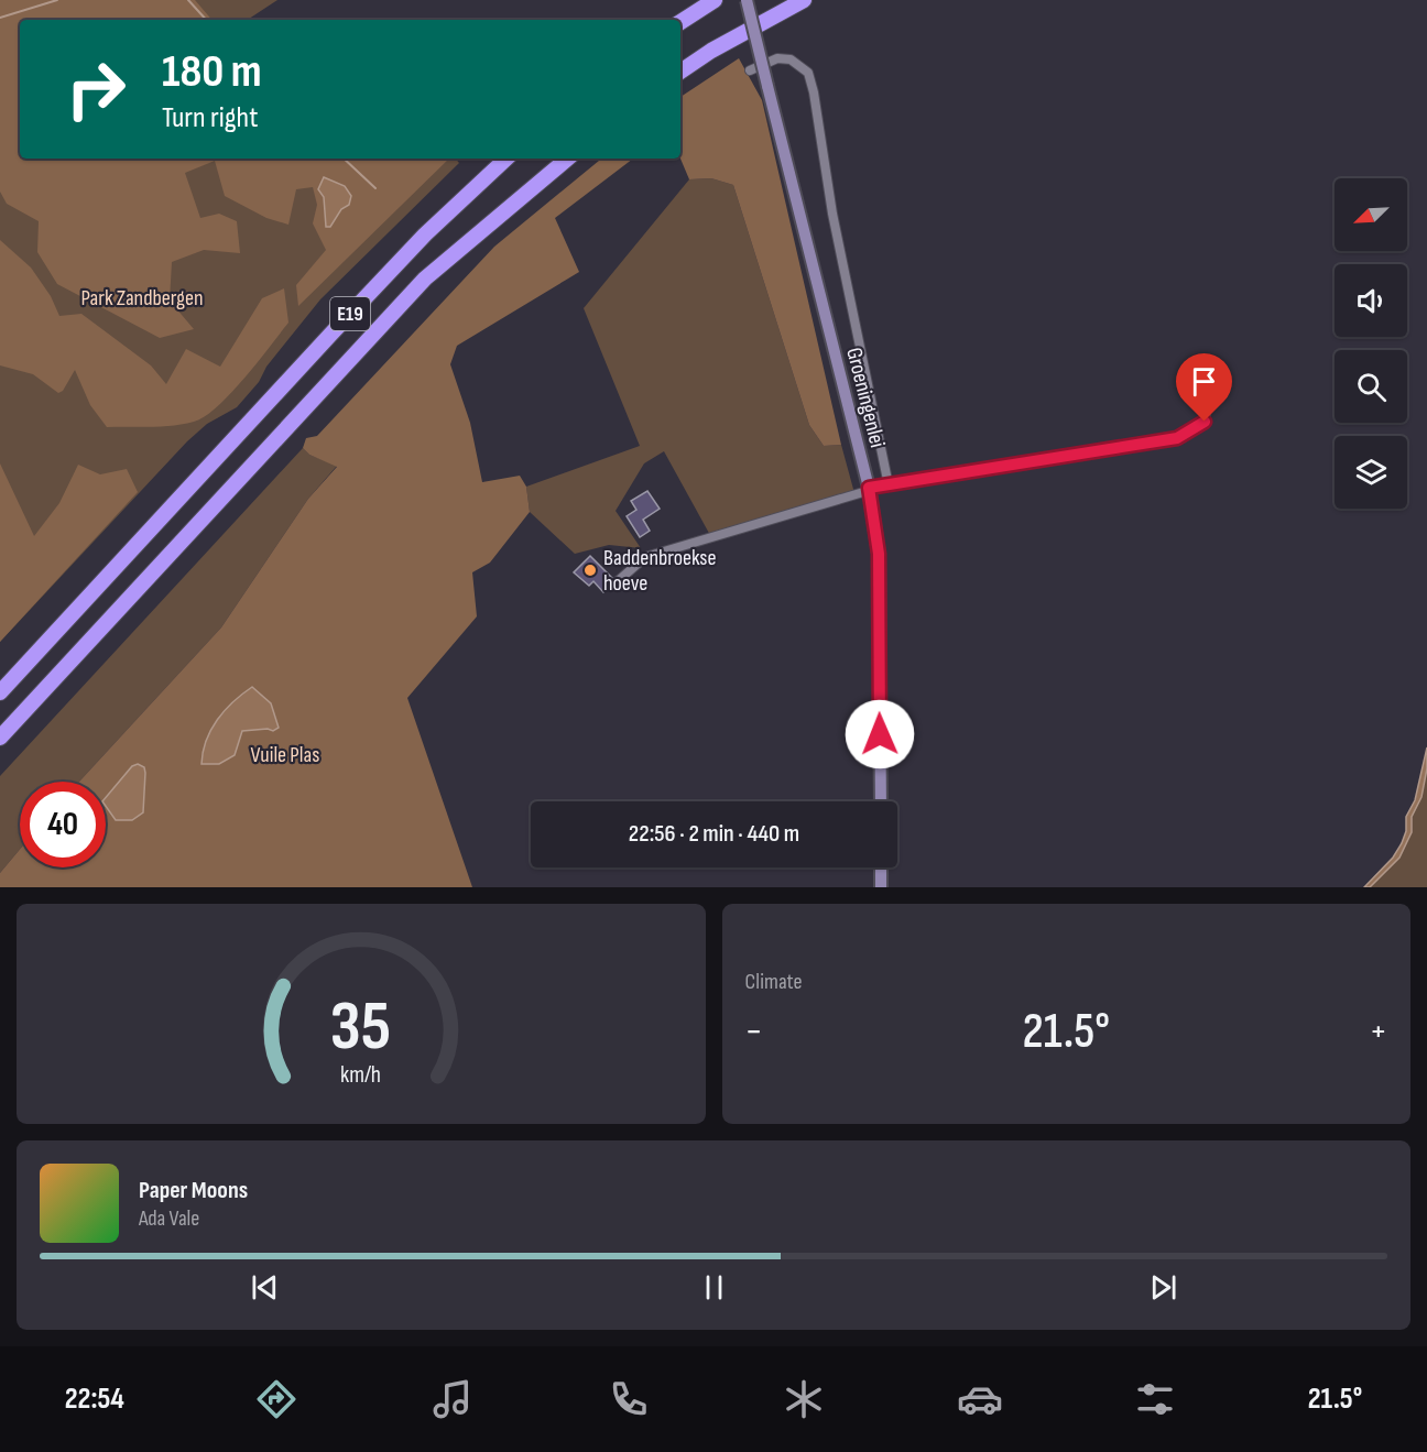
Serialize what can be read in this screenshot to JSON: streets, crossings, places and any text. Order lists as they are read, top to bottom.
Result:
{
  "streets": {
    "highway": ["E19"],
    "street": ["Groeningenlei"]
  },
  "parks": ["Park Zandbergen", "Vuile Plas"],
  "places": ["Baddenbroekse hoeve"],
  "north": "bottom left",
  "page": {
    "turn": ["180 m", "Turn right"],
    "limit": "40",
    "trip": "22:56 · 2 min · 440 m",
    "tile": "Climate",
    "heat": ["−", "21.5°", "+"],
    "song": ["Paper Moons", "Ada Vale"],
    "tabs": ["22:54", "21.5°"],
    "gauge": ["35", "km/h"]
  }
}
